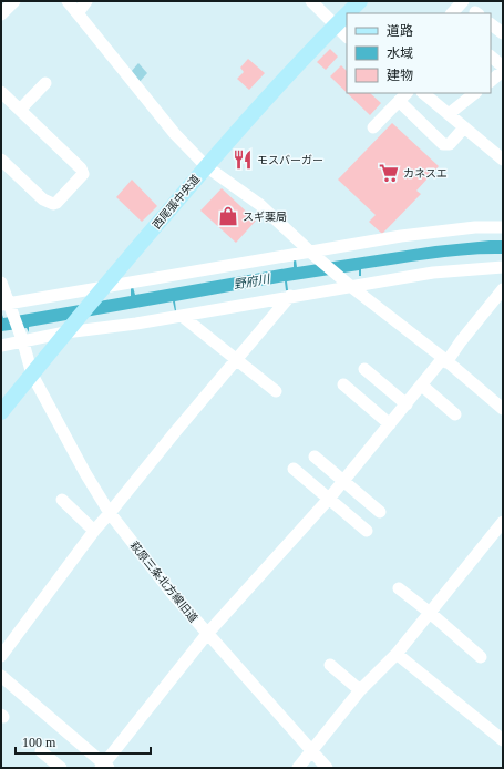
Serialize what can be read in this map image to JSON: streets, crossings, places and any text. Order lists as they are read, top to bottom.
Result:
{
  "streets": {
    "main road": ["西尾張中央道"],
    "street": ["萩原三条北方線旧道"]
  },
  "crossings": [
    ["西尾張中央道", "萩原三条北方線旧道"]
  ],
  "water": ["野府川"],
  "places": {
    "restaurant": ["モスバーガー"],
    "supermarket": ["カネスエ"],
    "shop": ["スギ薬局"]
  },
  "legend": ["道路", "水域", "建物"],
  "scale_bar": "100 m"
}
